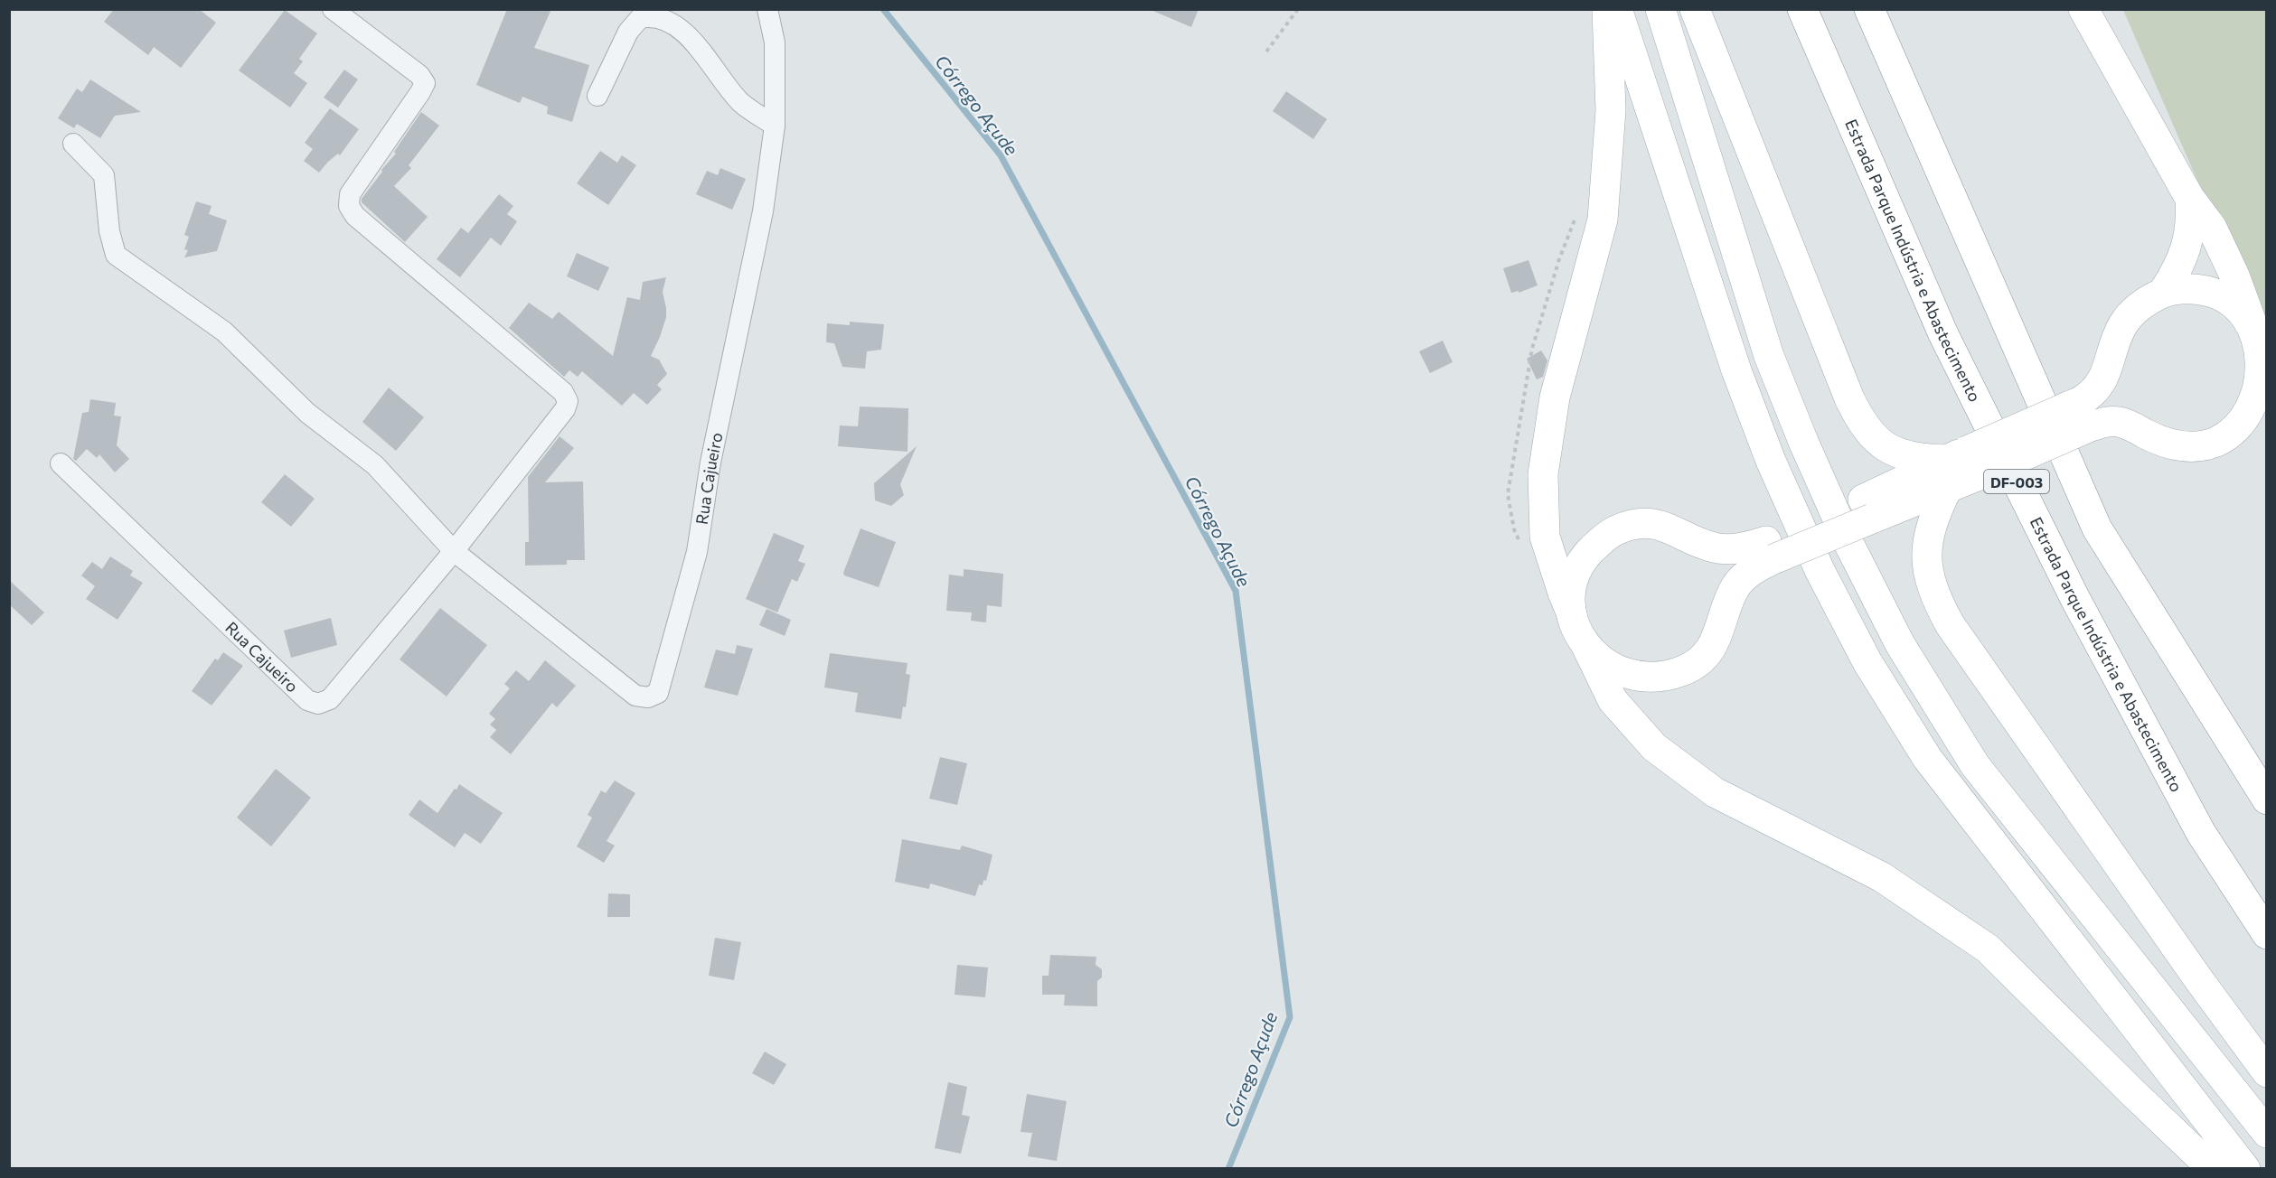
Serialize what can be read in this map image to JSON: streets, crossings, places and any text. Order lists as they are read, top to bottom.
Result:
{
  "streets": {
    "main road": ["Estrada Parque Indústria e Abastecimento", "DF-003"],
    "street": ["Rua Cajueiro"]
  },
  "water": ["Córrego Açude"]
}
